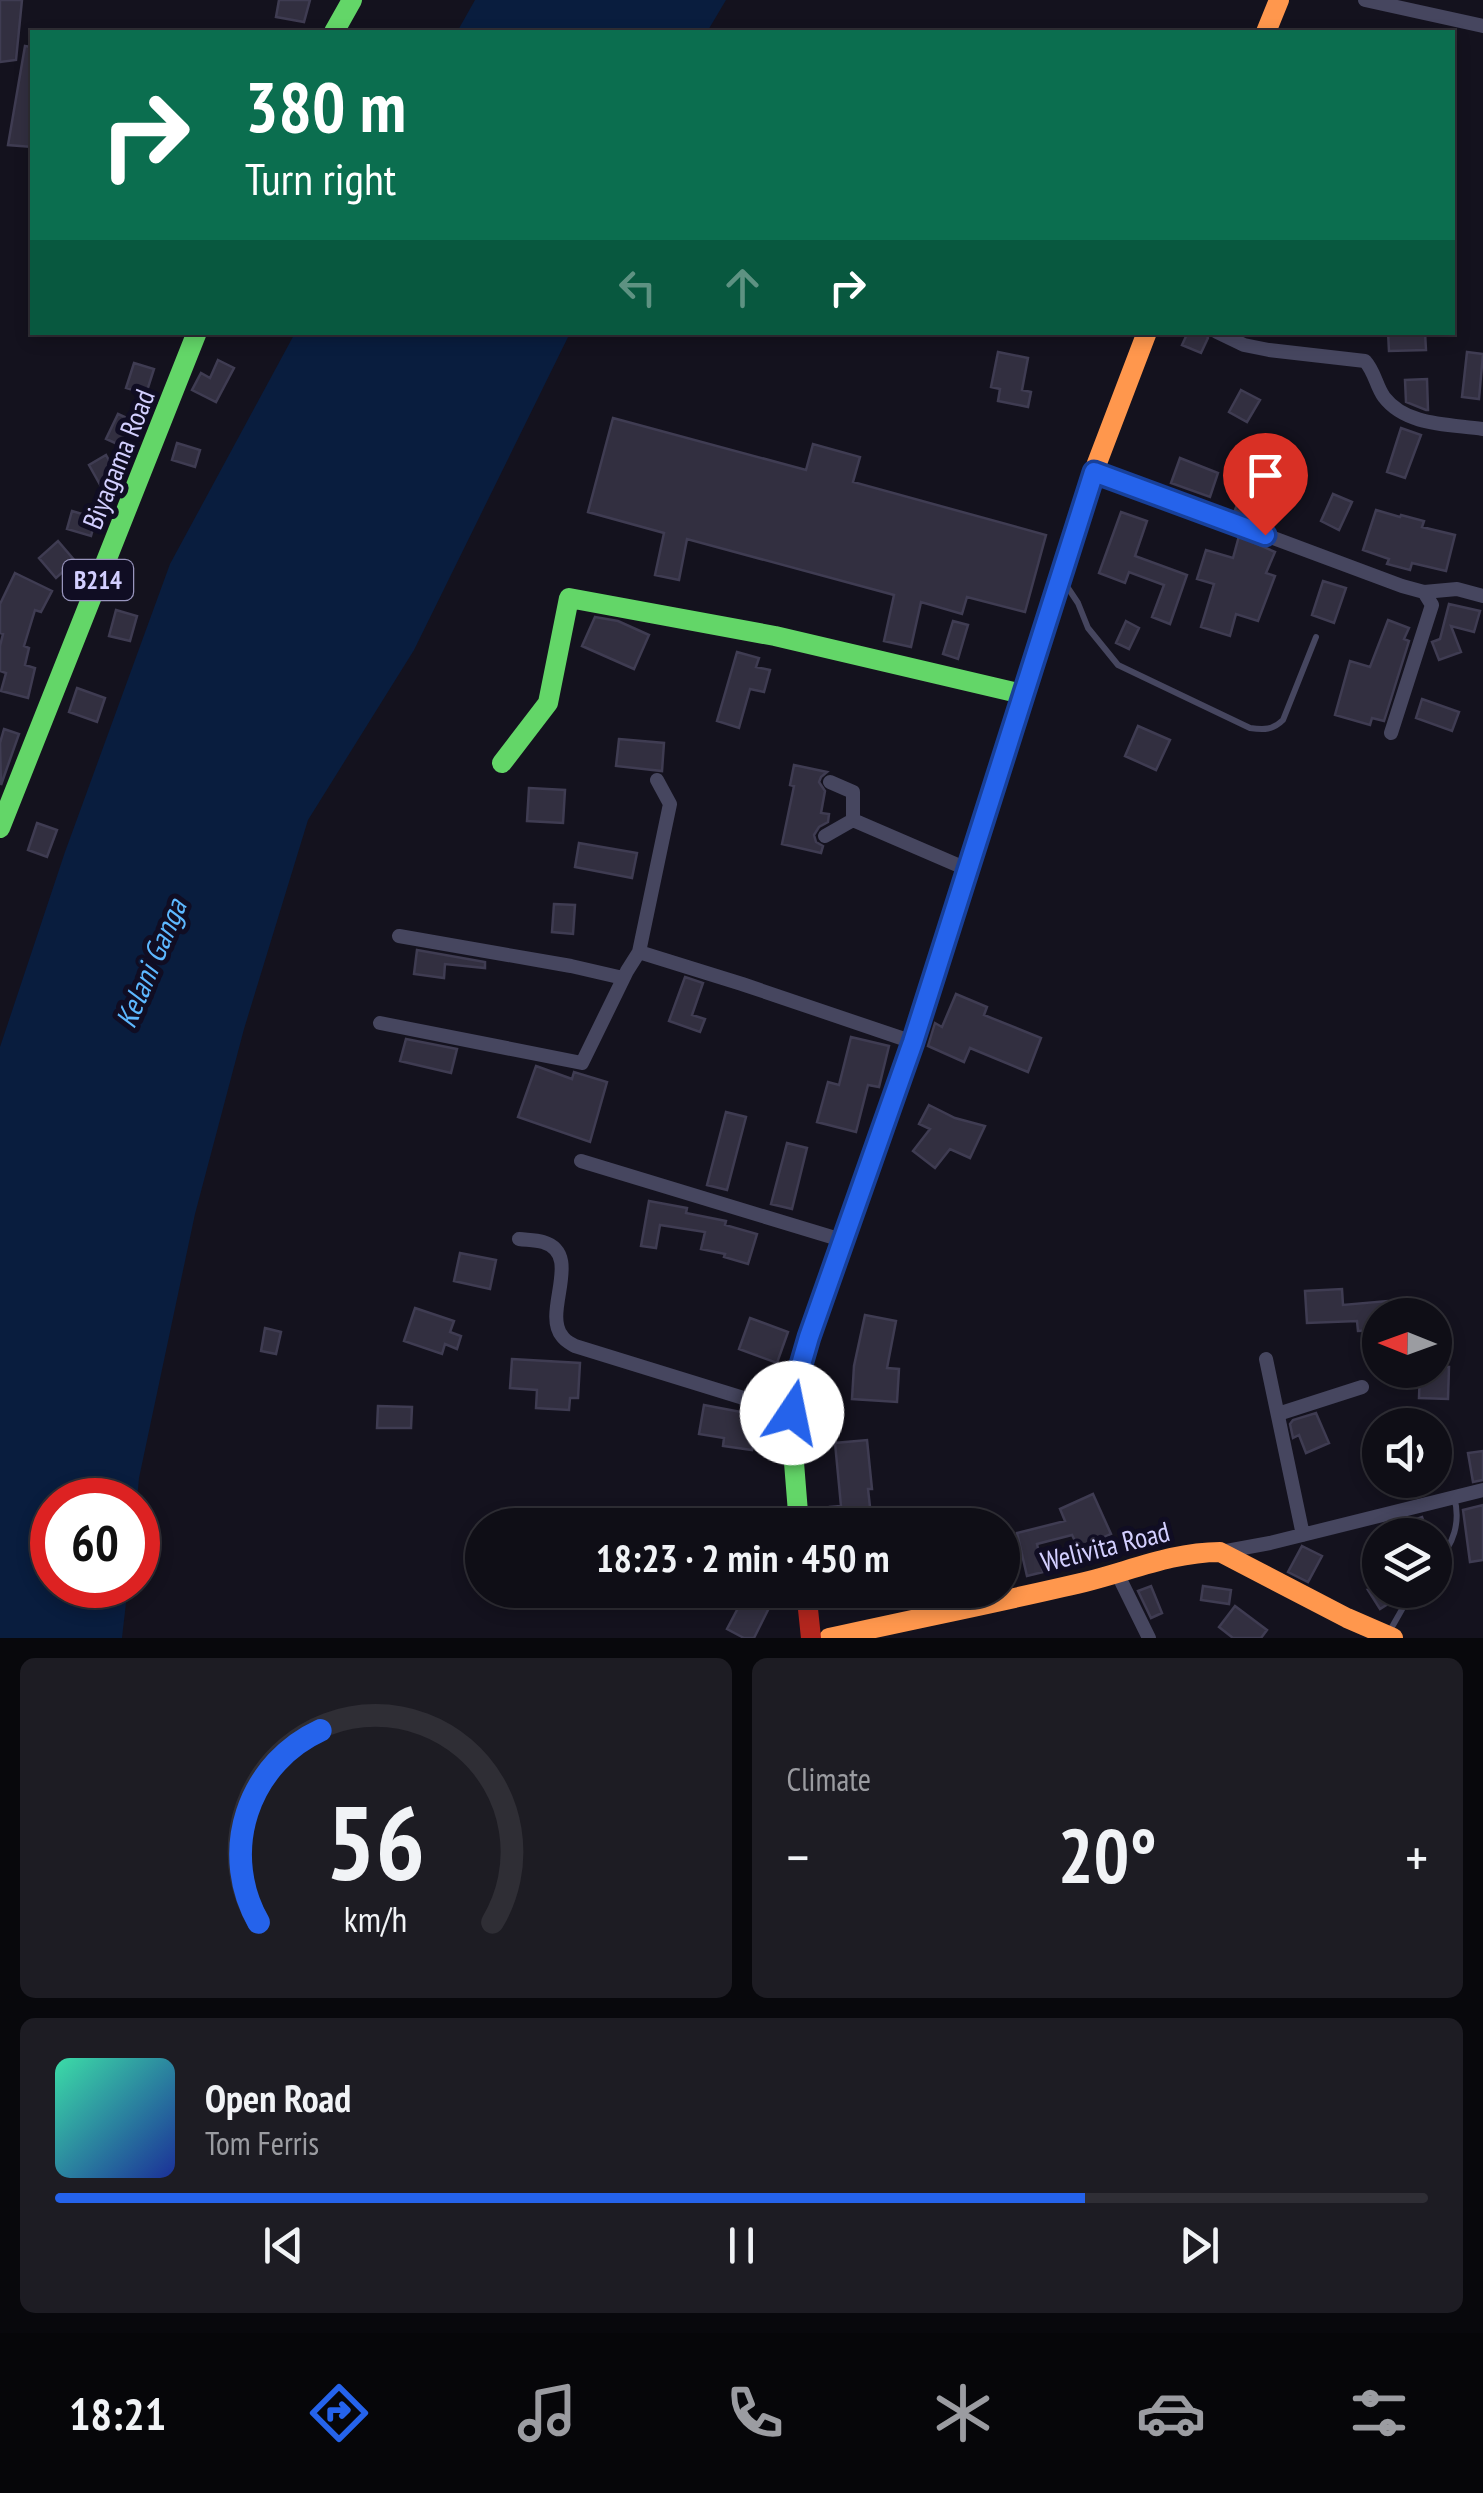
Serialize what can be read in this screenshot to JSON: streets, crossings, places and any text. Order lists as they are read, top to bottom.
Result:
{
  "streets": {
    "main road": ["Biyagama Road", "B214", "Welivita Road"]
  },
  "water": ["Kelani Ganga"],
  "north": "left",
  "page": {
    "turn": ["380 m", "Turn right"],
    "limit": "60",
    "trip": "18:23 · 2 min · 450 m",
    "tile": "Climate",
    "heat": ["−", "20°", "+"],
    "song": ["Open Road", "Tom Ferris"],
    "tabs": "18:21",
    "gauge": ["56", "km/h"]
  }
}
